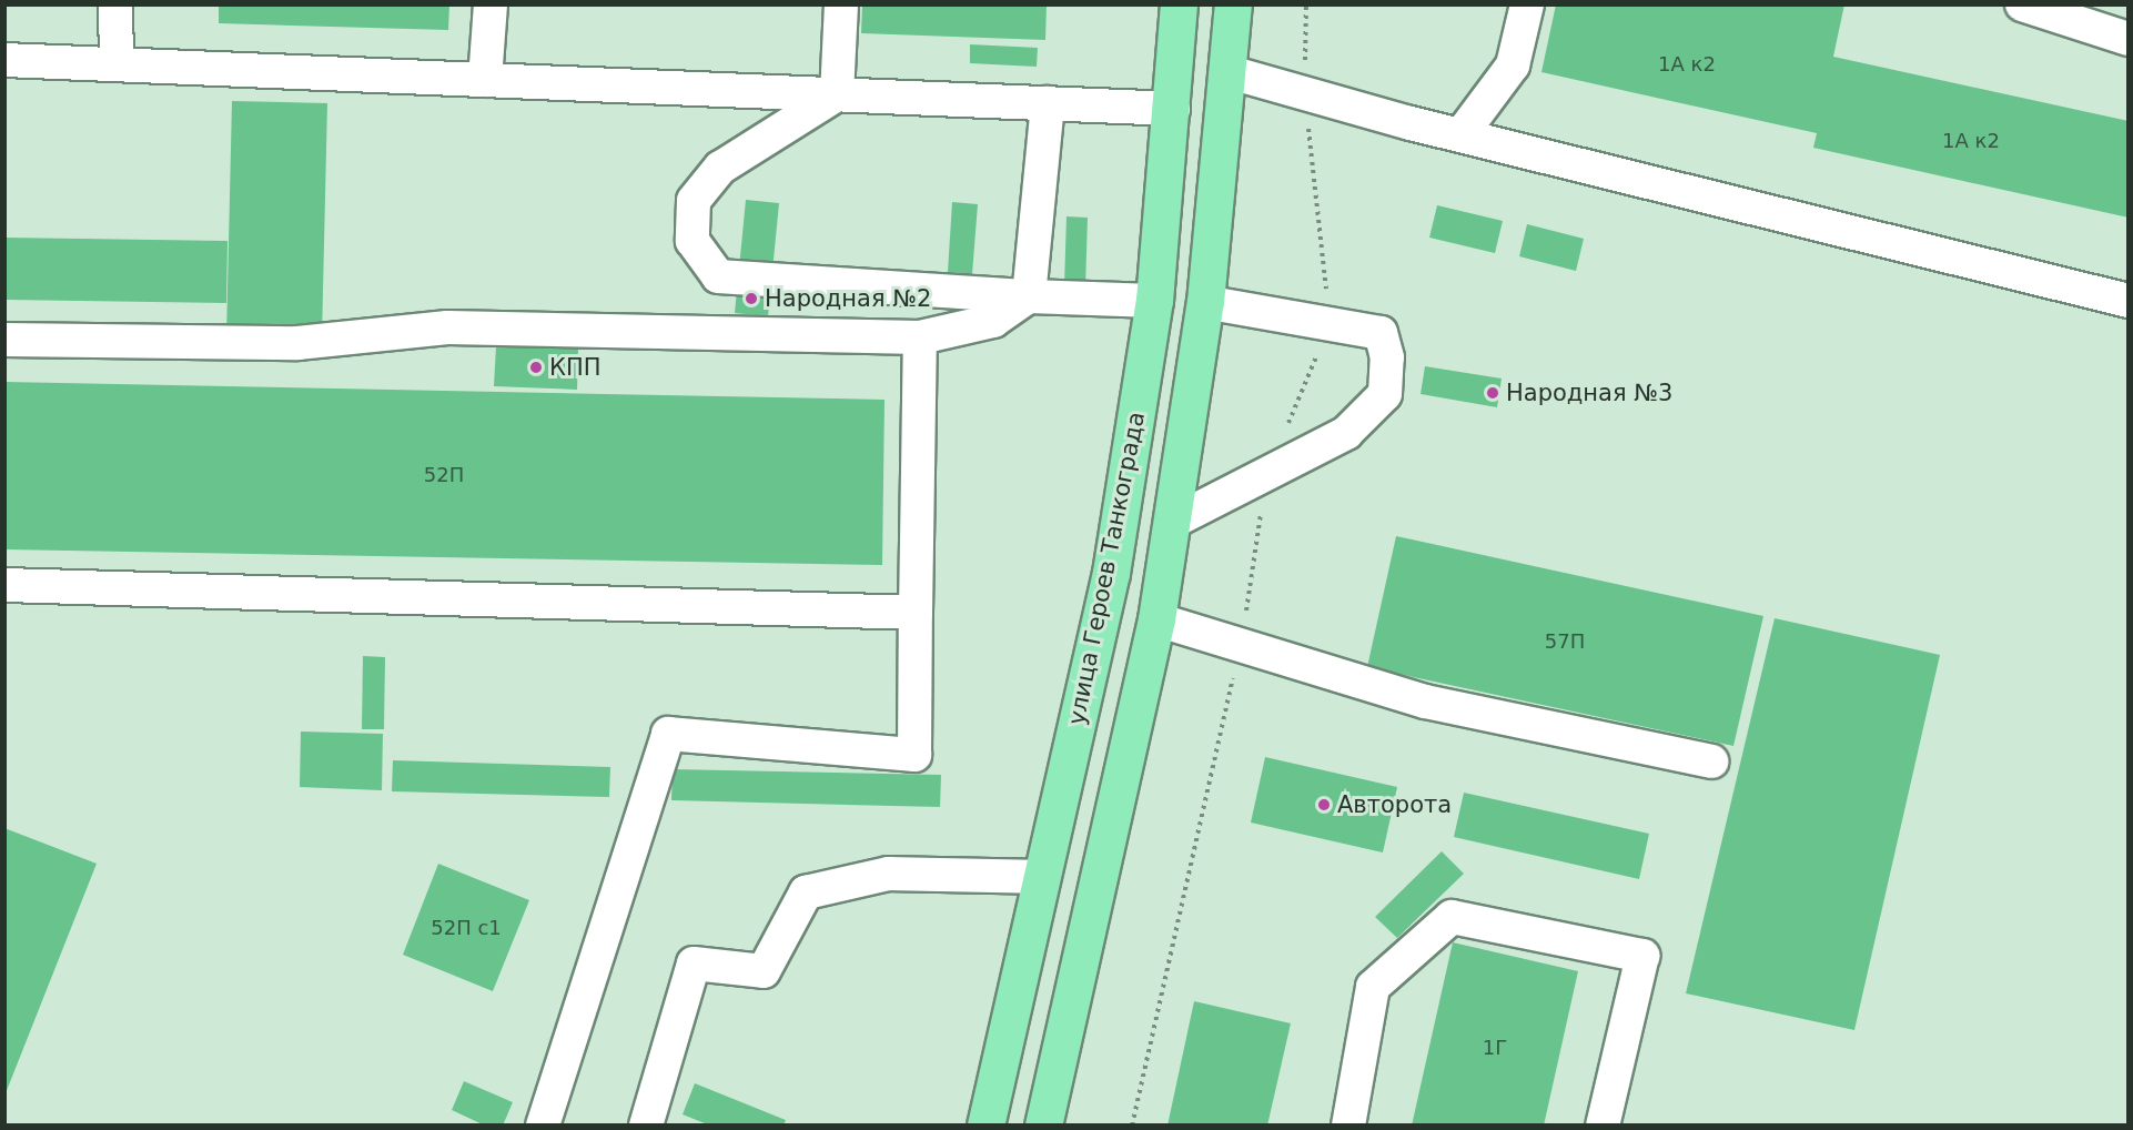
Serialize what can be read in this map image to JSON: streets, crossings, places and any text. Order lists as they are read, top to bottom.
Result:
{
  "streets": {
    "main road": ["улица Героев Танкограда"]
  },
  "places": [
    "Народная №2",
    "КПП",
    "Народная №3",
    "Авторота"
  ],
  "house_numbers": [
    "1А к2",
    "1А к2",
    "52П",
    "57П",
    "52П с1",
    "1Г"
  ]
}
